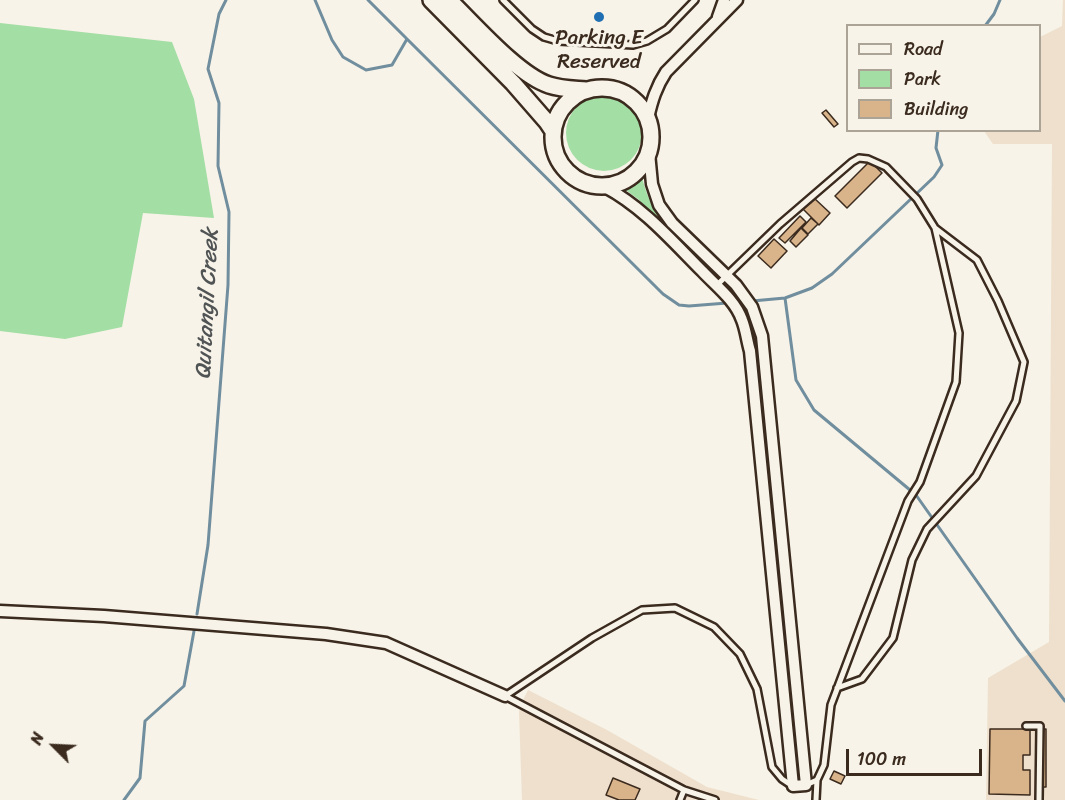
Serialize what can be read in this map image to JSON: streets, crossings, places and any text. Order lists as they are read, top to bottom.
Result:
{
  "water": ["Quitangil Creek"],
  "places": ["Parking E Reserved"],
  "legend": ["Road", "Park", "Building"],
  "scale_bar": "100 m",
  "north": "top left"
}
